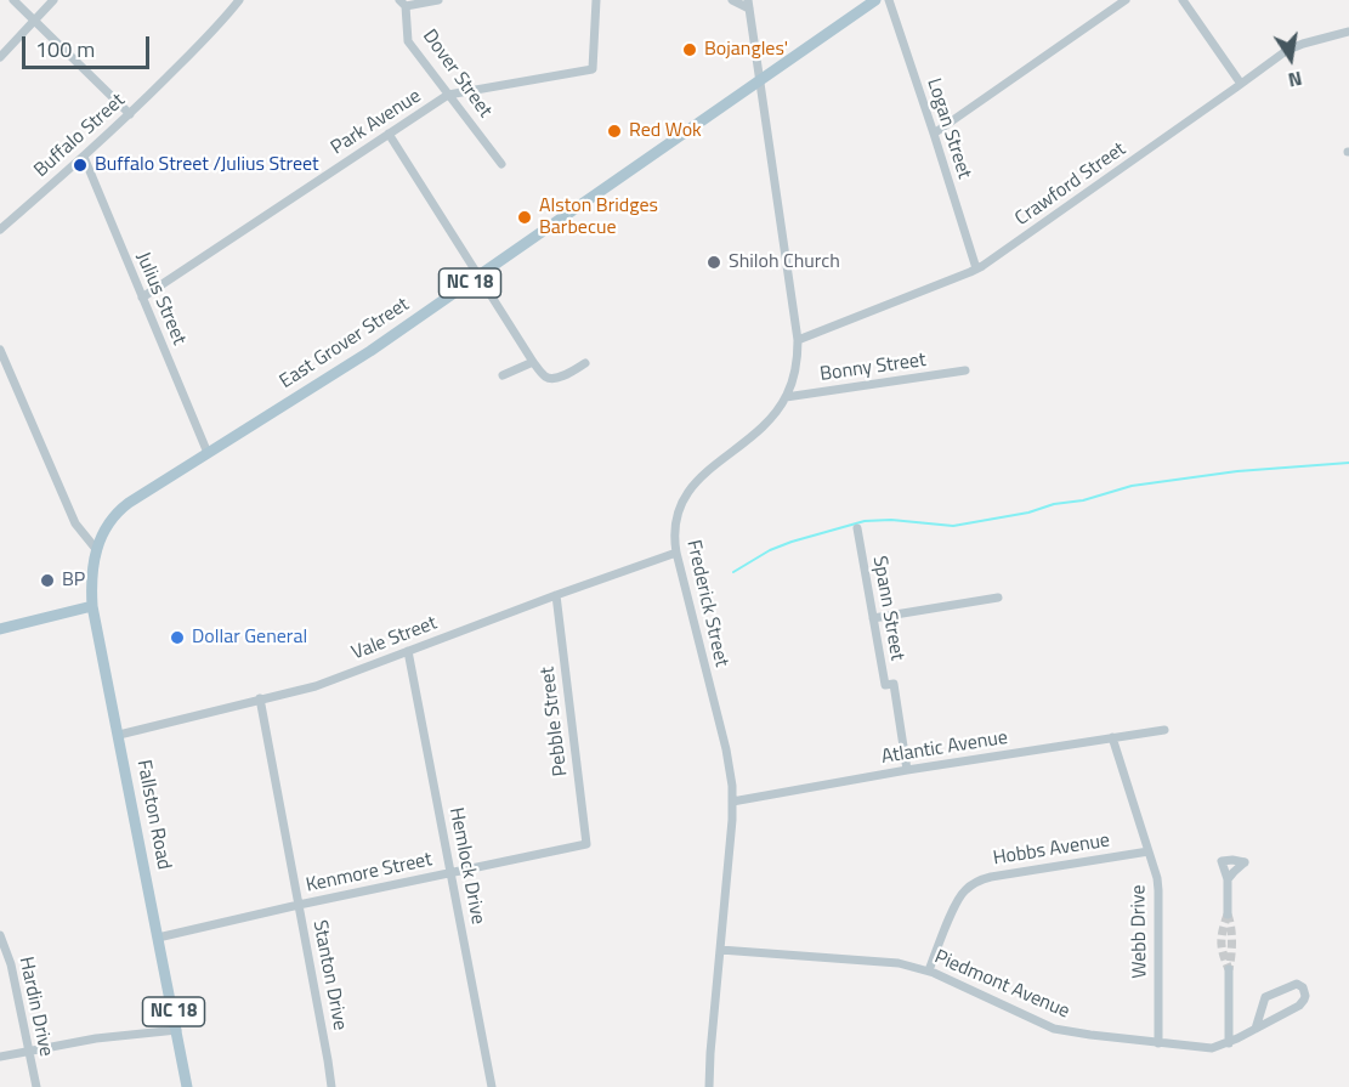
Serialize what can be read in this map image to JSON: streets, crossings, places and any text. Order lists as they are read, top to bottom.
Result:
{
  "streets": {
    "main road": ["NC 18", "East Grover Street", "Fallston Road"],
    "street": [
      "Dover Street",
      "Park Avenue",
      "Logan Street",
      "Buffalo Street",
      "Crawford Street",
      "Julius Street",
      "Bonny Street",
      "Frederick Street",
      "Spann Street",
      "Vale Street",
      "Pebble Street",
      "Atlantic Avenue",
      "Hobbs Avenue",
      "Hemlock Drive",
      "Kenmore Street",
      "Webb Drive",
      "Stanton Drive",
      "Piedmont Avenue",
      "Hardin Drive"
    ]
  },
  "crossings": [
    ["Dover Street", "Park Avenue"],
    ["Park Avenue", "Julius Street"],
    ["Logan Street", "Crawford Street"],
    ["Buffalo Street", "Julius Street"],
    ["Crawford Street", "Frederick Street"],
    ["Julius Street", "East Grover Street"],
    ["East Grover Street", "Frederick Street"],
    ["East Grover Street", "Fallston Road"],
    ["Bonny Street", "Frederick Street"],
    ["Frederick Street", "Vale Street"],
    ["Frederick Street", "Atlantic Avenue"],
    ["Frederick Street", "Piedmont Avenue"],
    ["Spann Street", "Atlantic Avenue"],
    ["Vale Street", "Pebble Street"],
    ["Vale Street", "Fallston Road"],
    ["Vale Street", "Hemlock Drive"],
    ["Vale Street", "Stanton Drive"],
    ["Pebble Street", "Kenmore Street"],
    ["Atlantic Avenue", "Webb Drive"],
    ["Fallston Road", "Kenmore Street"],
    ["Hobbs Avenue", "Webb Drive"],
    ["Hobbs Avenue", "Piedmont Avenue"],
    ["Hemlock Drive", "Kenmore Street"],
    ["Kenmore Street", "Stanton Drive"],
    ["Webb Drive", "Piedmont Avenue"]
  ],
  "places": [
    "Bojangles'",
    "Red Wok",
    "Buffalo Street /Julius Street",
    "Alston Bridges Barbecue",
    "Shiloh Church",
    "BP",
    "Dollar General"
  ],
  "scale_bar": "100 m",
  "north": "bottom"
}
